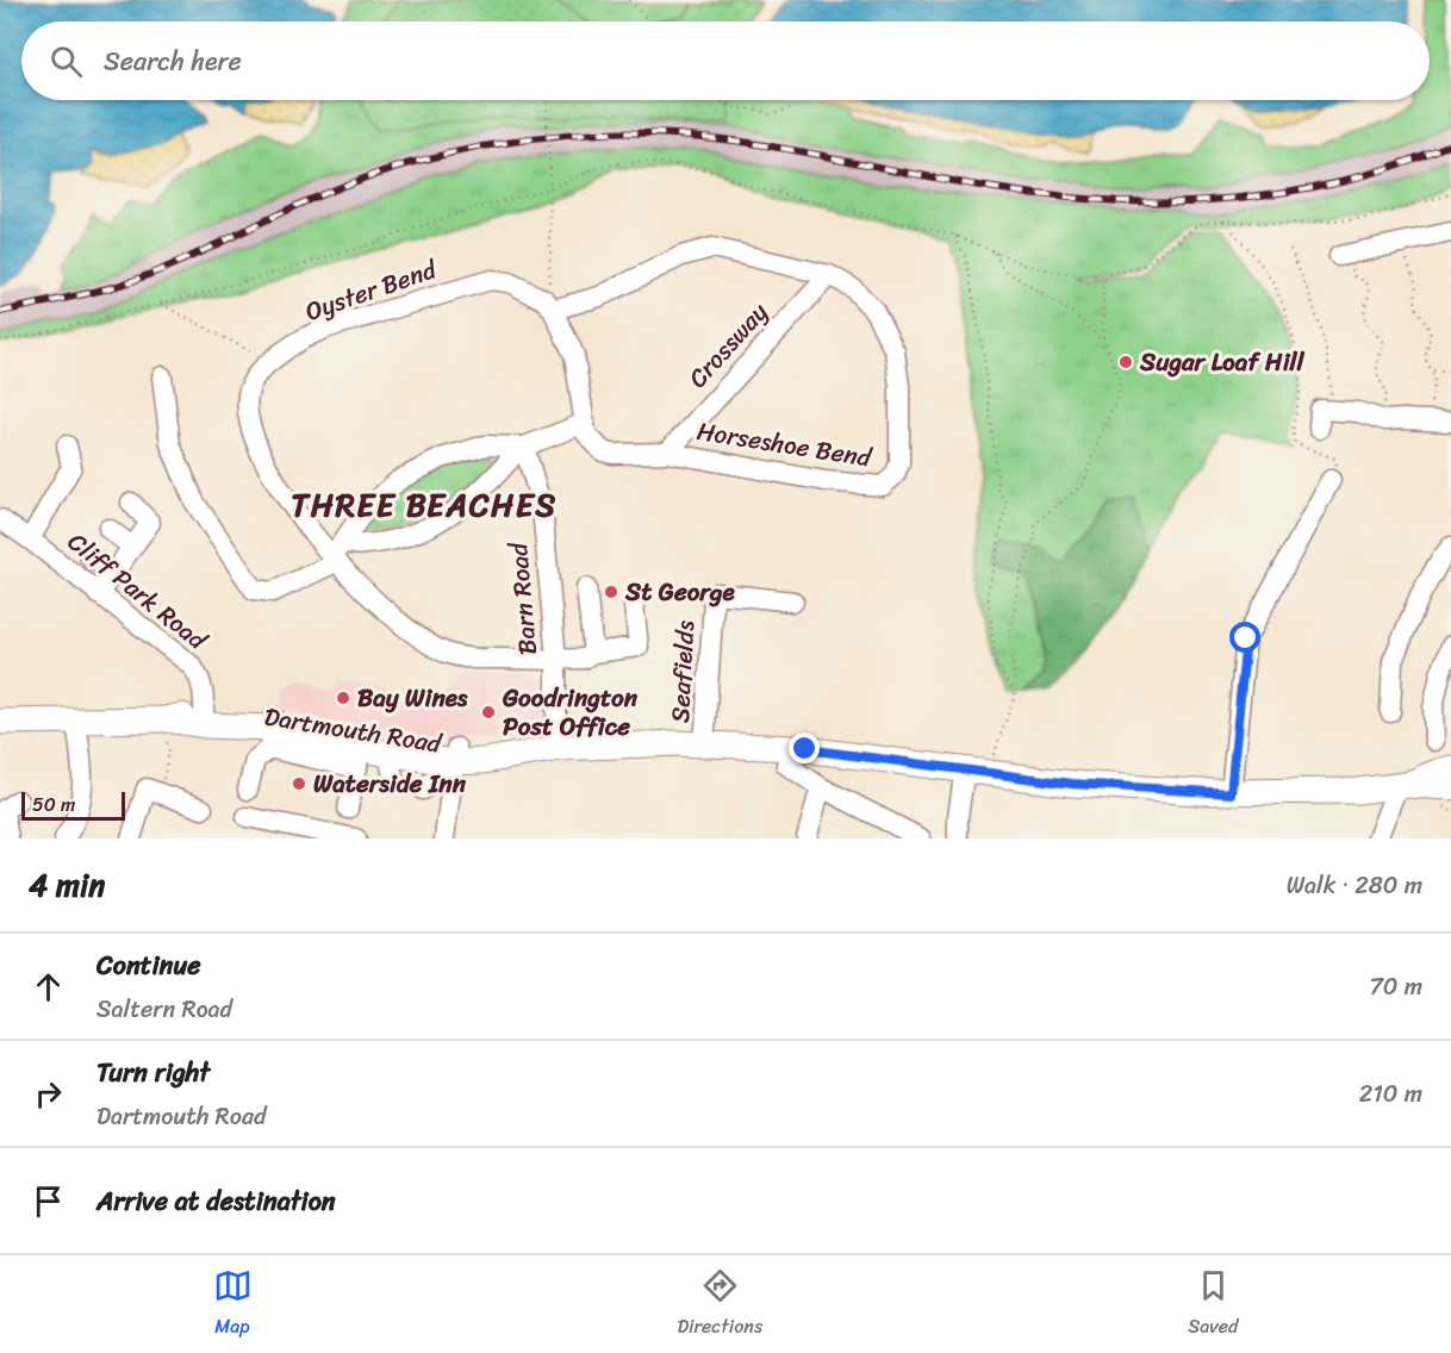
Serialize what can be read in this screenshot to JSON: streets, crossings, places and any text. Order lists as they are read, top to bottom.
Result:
{
  "streets": {
    "main road": ["Dartmouth Road"],
    "street": [
      "Oyster Bend",
      "Crossway",
      "Horseshoe Bend",
      "Cliff Park Road",
      "Barn Road",
      "Seafields"
    ]
  },
  "crossings": [
    ["Oyster Bend", "Horseshoe Bend"],
    ["Oyster Bend", "Barn Road"],
    ["Crossway", "Horseshoe Bend"],
    ["Cliff Park Road", "Dartmouth Road"],
    ["Barn Road", "Dartmouth Road"],
    ["Seafields", "Dartmouth Road"]
  ],
  "districts": ["THREE BEACHES"],
  "places": [
    "Sugar Loaf Hill",
    "St George",
    "Bay Wines",
    "Goodrington Post Office",
    "Waterside Inn"
  ],
  "scale_bar": "50 m",
  "page": {
    "search": "Search here",
    "scale": "50 m",
    "heading": ["4 min", "Walk · 280 m"],
    "list": [
      ["Continue", "Saltern Road", "70 m"],
      ["Turn right", "Dartmouth Road", "210 m"],
      "Arrive at destination"
    ],
    "nav": ["Map", "Directions", "Saved"]
  }
}
